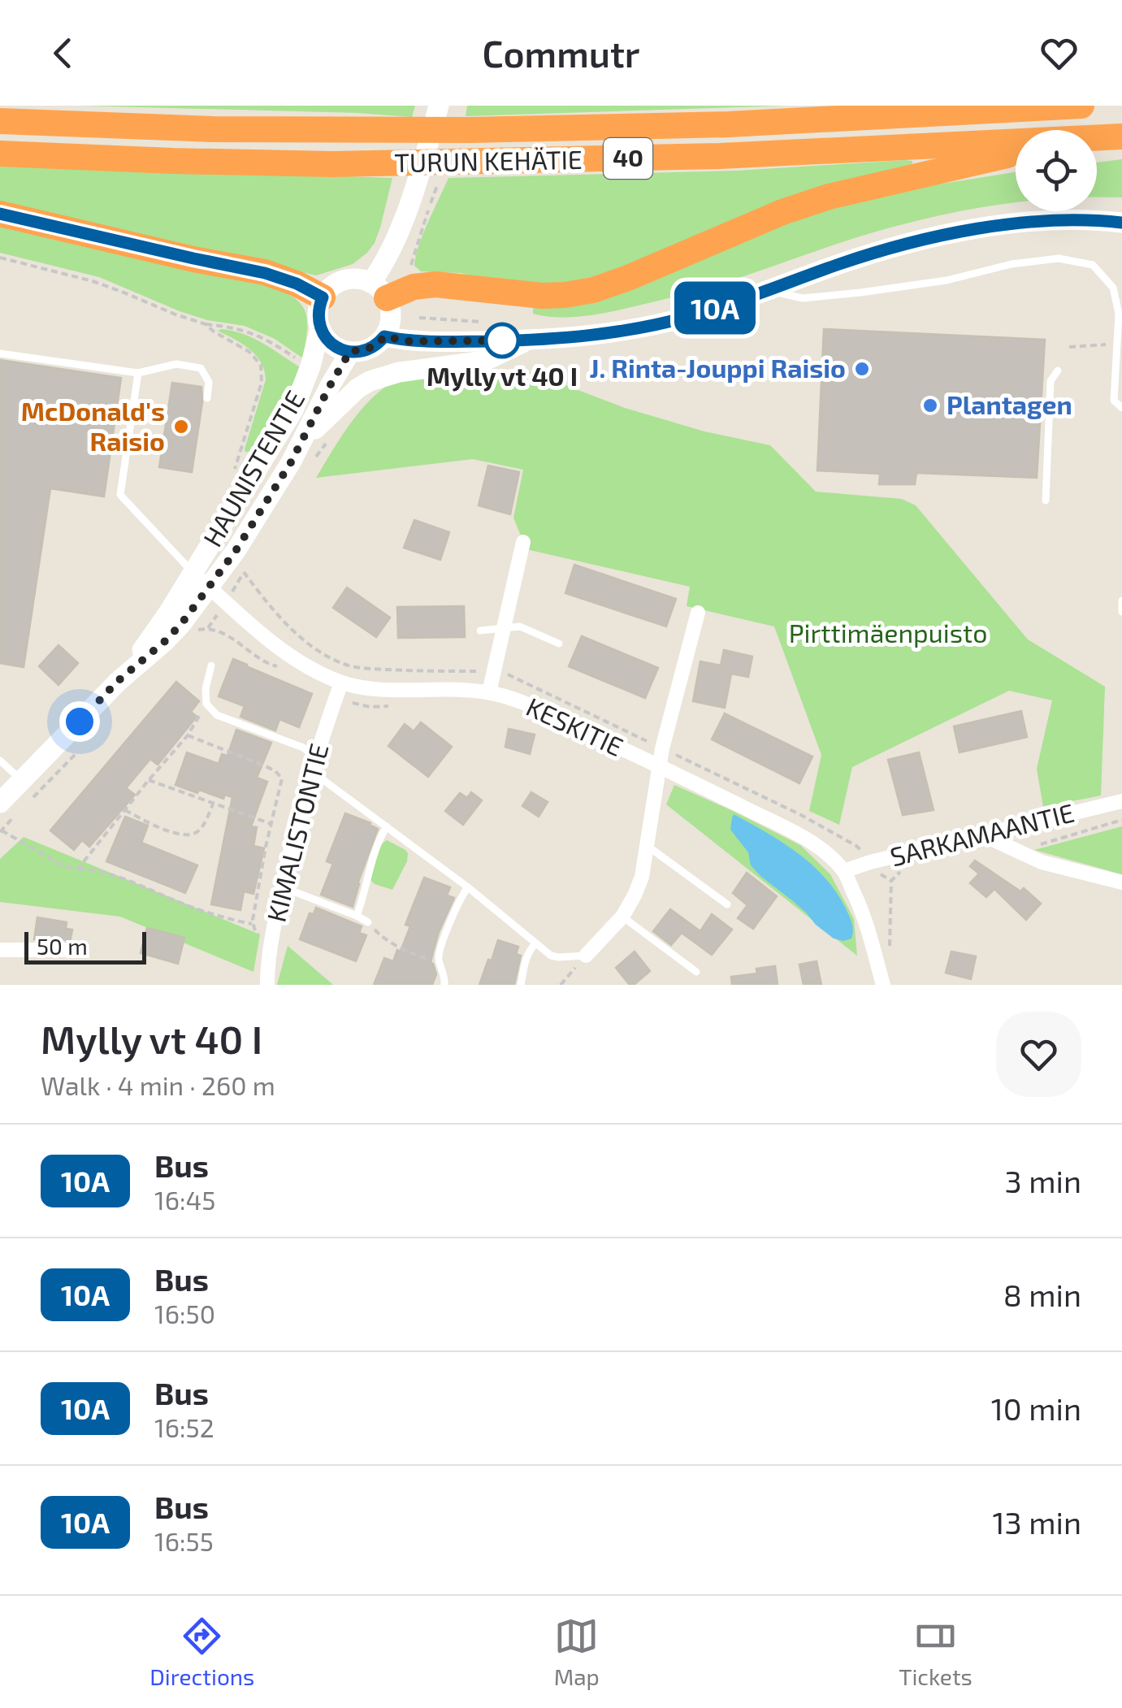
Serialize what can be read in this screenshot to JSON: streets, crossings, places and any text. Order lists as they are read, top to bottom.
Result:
{
  "streets": {
    "highway": ["40", "TURUN KEHÄTIE"],
    "street": [
      "HAUNISTENTIE",
      "KESKITIE",
      "KIMALISTONTIE",
      "SARKAMAANTIE"
    ]
  },
  "crossings": [
    ["HAUNISTENTIE", "KESKITIE"],
    ["KESKITIE", "KIMALISTONTIE"],
    ["KESKITIE", "SARKAMAANTIE"]
  ],
  "parks": ["Pirttimäenpuisto"],
  "places": [
    "Mylly vt 40 I",
    "J. Rinta-Jouppi Raisio",
    "Plantagen",
    "McDonald's Raisio"
  ],
  "lines": ["bus line 10A"],
  "scale_bar": "50 m",
  "page": {
    "header": "Commutr",
    "on_map": "10A",
    "scale": "50 m",
    "heading": ["Mylly vt 40 I", "Walk · 4 min · 260 m"],
    "list": [
      {
        "mark": "10A",
        "name": "Bus",
        "note": "16:45",
        "value": "3 min"
      },
      {
        "mark": "10A",
        "name": "Bus",
        "note": "16:50",
        "value": "8 min"
      },
      {
        "mark": "10A",
        "name": "Bus",
        "note": "16:52",
        "value": "10 min"
      },
      {
        "mark": "10A",
        "name": "Bus",
        "note": "16:55",
        "value": "13 min"
      }
    ],
    "tabs": ["Directions", "Map", "Tickets"]
  }
}
